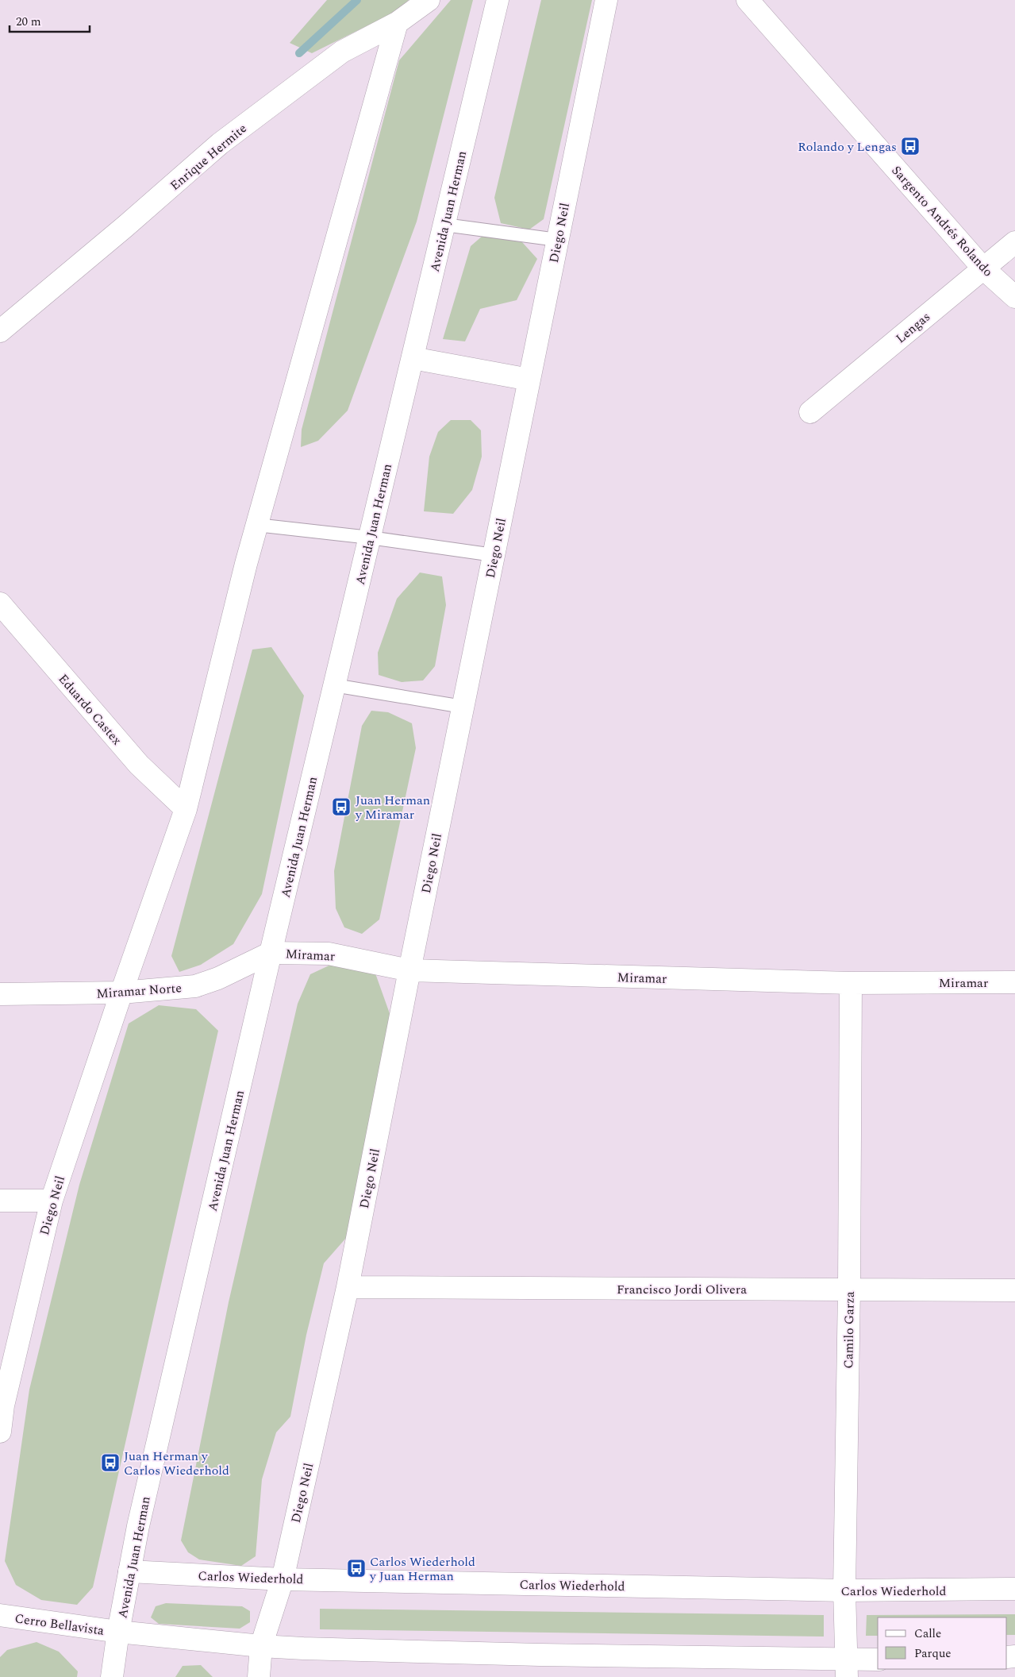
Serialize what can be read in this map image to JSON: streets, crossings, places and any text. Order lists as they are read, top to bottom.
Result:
{
  "streets": {
    "street": [
      "Enrique Hermite",
      "Avenida Juan Herman",
      "Sargento Andrés Rolando",
      "Diego Neil",
      "Lengas",
      "Eduardo Castex",
      "Miramar",
      "Miramar Norte",
      "Francisco Jordi Olivera",
      "Camilo Garza",
      "Carlos Wiederhold",
      "Cerro Bellavista"
    ]
  },
  "crossings": [
    ["Enrique Hermite", "Diego Neil"],
    ["Avenida Juan Herman", "Miramar"],
    ["Avenida Juan Herman", "Miramar Norte"],
    ["Avenida Juan Herman", "Carlos Wiederhold"],
    ["Avenida Juan Herman", "Cerro Bellavista"],
    ["Sargento Andrés Rolando", "Lengas"],
    ["Diego Neil", "Eduardo Castex"],
    ["Diego Neil", "Miramar"],
    ["Diego Neil", "Miramar Norte"],
    ["Diego Neil", "Francisco Jordi Olivera"],
    ["Diego Neil", "Carlos Wiederhold"],
    ["Miramar", "Miramar Norte"],
    ["Miramar", "Camilo Garza"],
    ["Francisco Jordi Olivera", "Camilo Garza"],
    ["Camilo Garza", "Carlos Wiederhold"]
  ],
  "places": {
    "bus stop": [
      "Rolando y Lengas",
      "Juan Herman y Miramar",
      "Juan Herman y Carlos Wiederhold",
      "Carlos Wiederhold y Juan Herman"
    ]
  },
  "legend": ["Calle", "Parque"],
  "scale_bar": "20 m"
}
